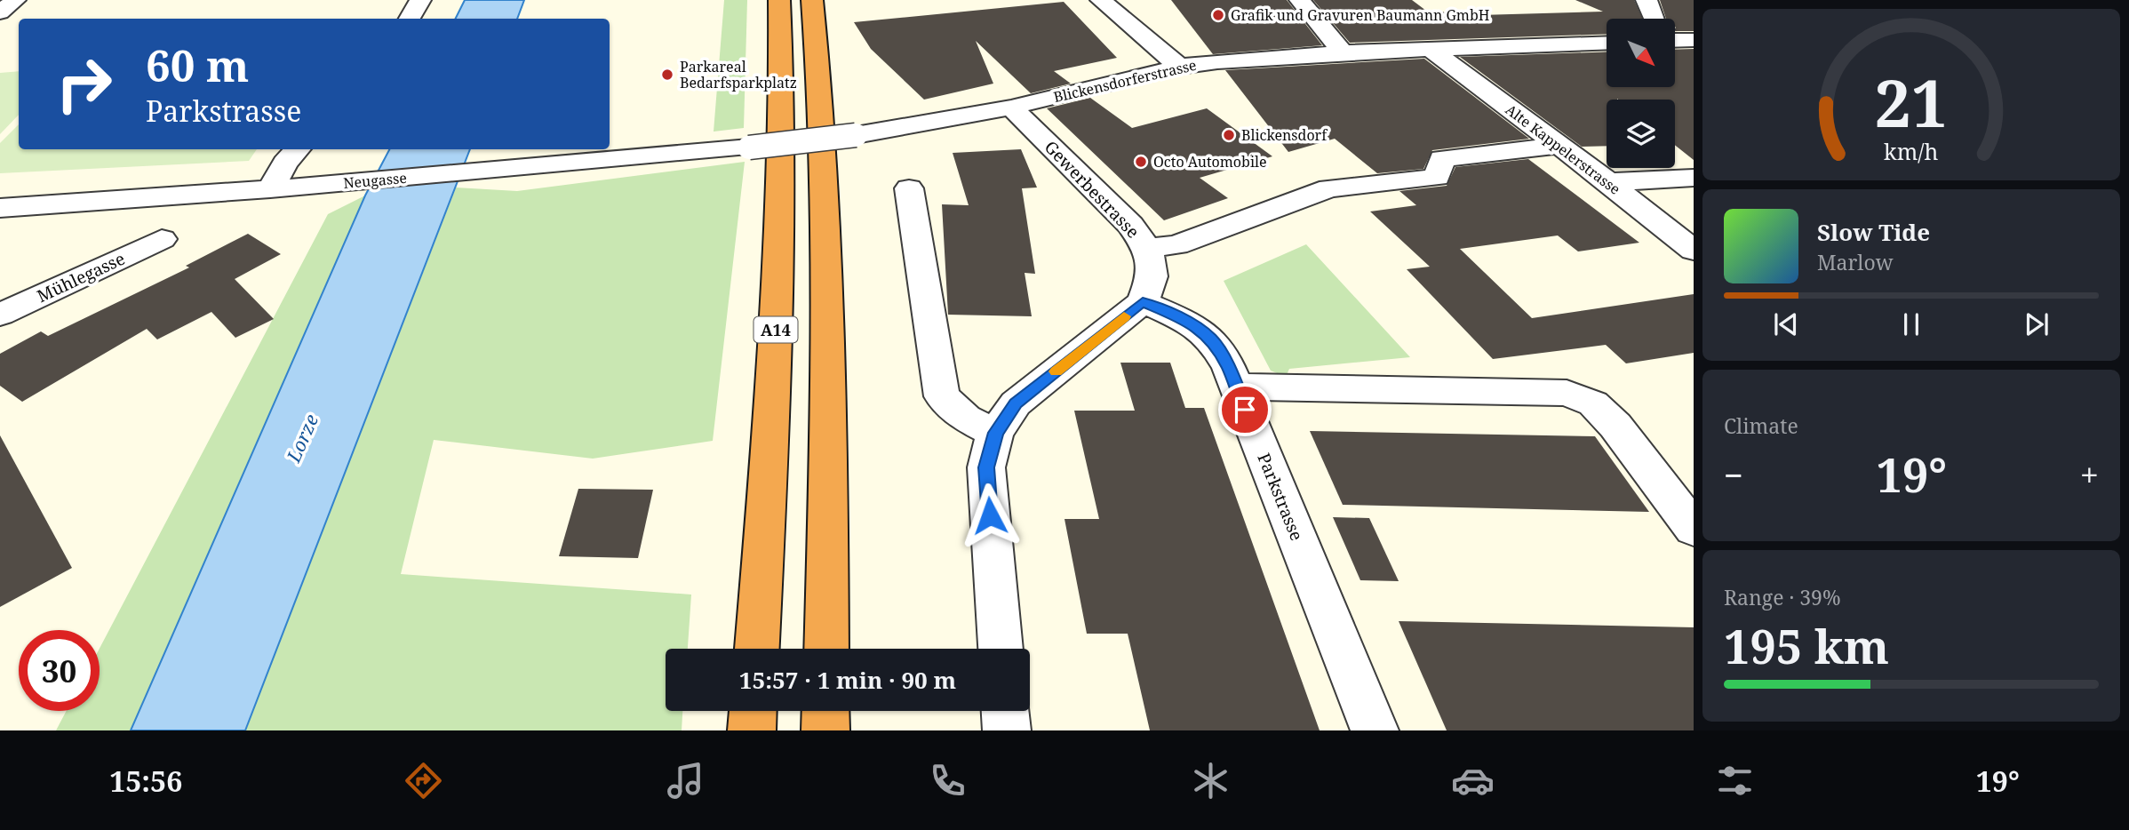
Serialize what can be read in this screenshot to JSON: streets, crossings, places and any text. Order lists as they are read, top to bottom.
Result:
{
  "streets": {
    "highway": ["A14"],
    "street": [
      "Blickensdorferstrasse",
      "Alte Kappelerstrasse",
      "Neugasse",
      "Gewerbestrasse",
      "Mühlegasse",
      "Parkstrasse"
    ]
  },
  "crossings": [
    ["Blickensdorferstrasse", "Alte Kappelerstrasse"],
    ["Blickensdorferstrasse", "Neugasse"],
    ["Blickensdorferstrasse", "Gewerbestrasse"],
    ["Gewerbestrasse", "Parkstrasse"]
  ],
  "water": ["Lorze"],
  "places": [
    "Grafik und Gravuren Baumann GmbH",
    "Parkareal Bedarfsparkplatz",
    "Blickensdorf",
    "Octo Automobile"
  ],
  "north": "bottom right",
  "page": {
    "turn": ["60 m", "Parkstrasse"],
    "song": ["Slow Tide", "Marlow"],
    "tile": [
      "Climate",
      ["Range · 39%", "195 km"]
    ],
    "heat": ["−", "19°", "+"],
    "limit": "30",
    "trip": "15:57 · 1 min · 90 m",
    "tabs": ["15:56", "19°"],
    "gauge": ["21", "km/h"]
  }
}
